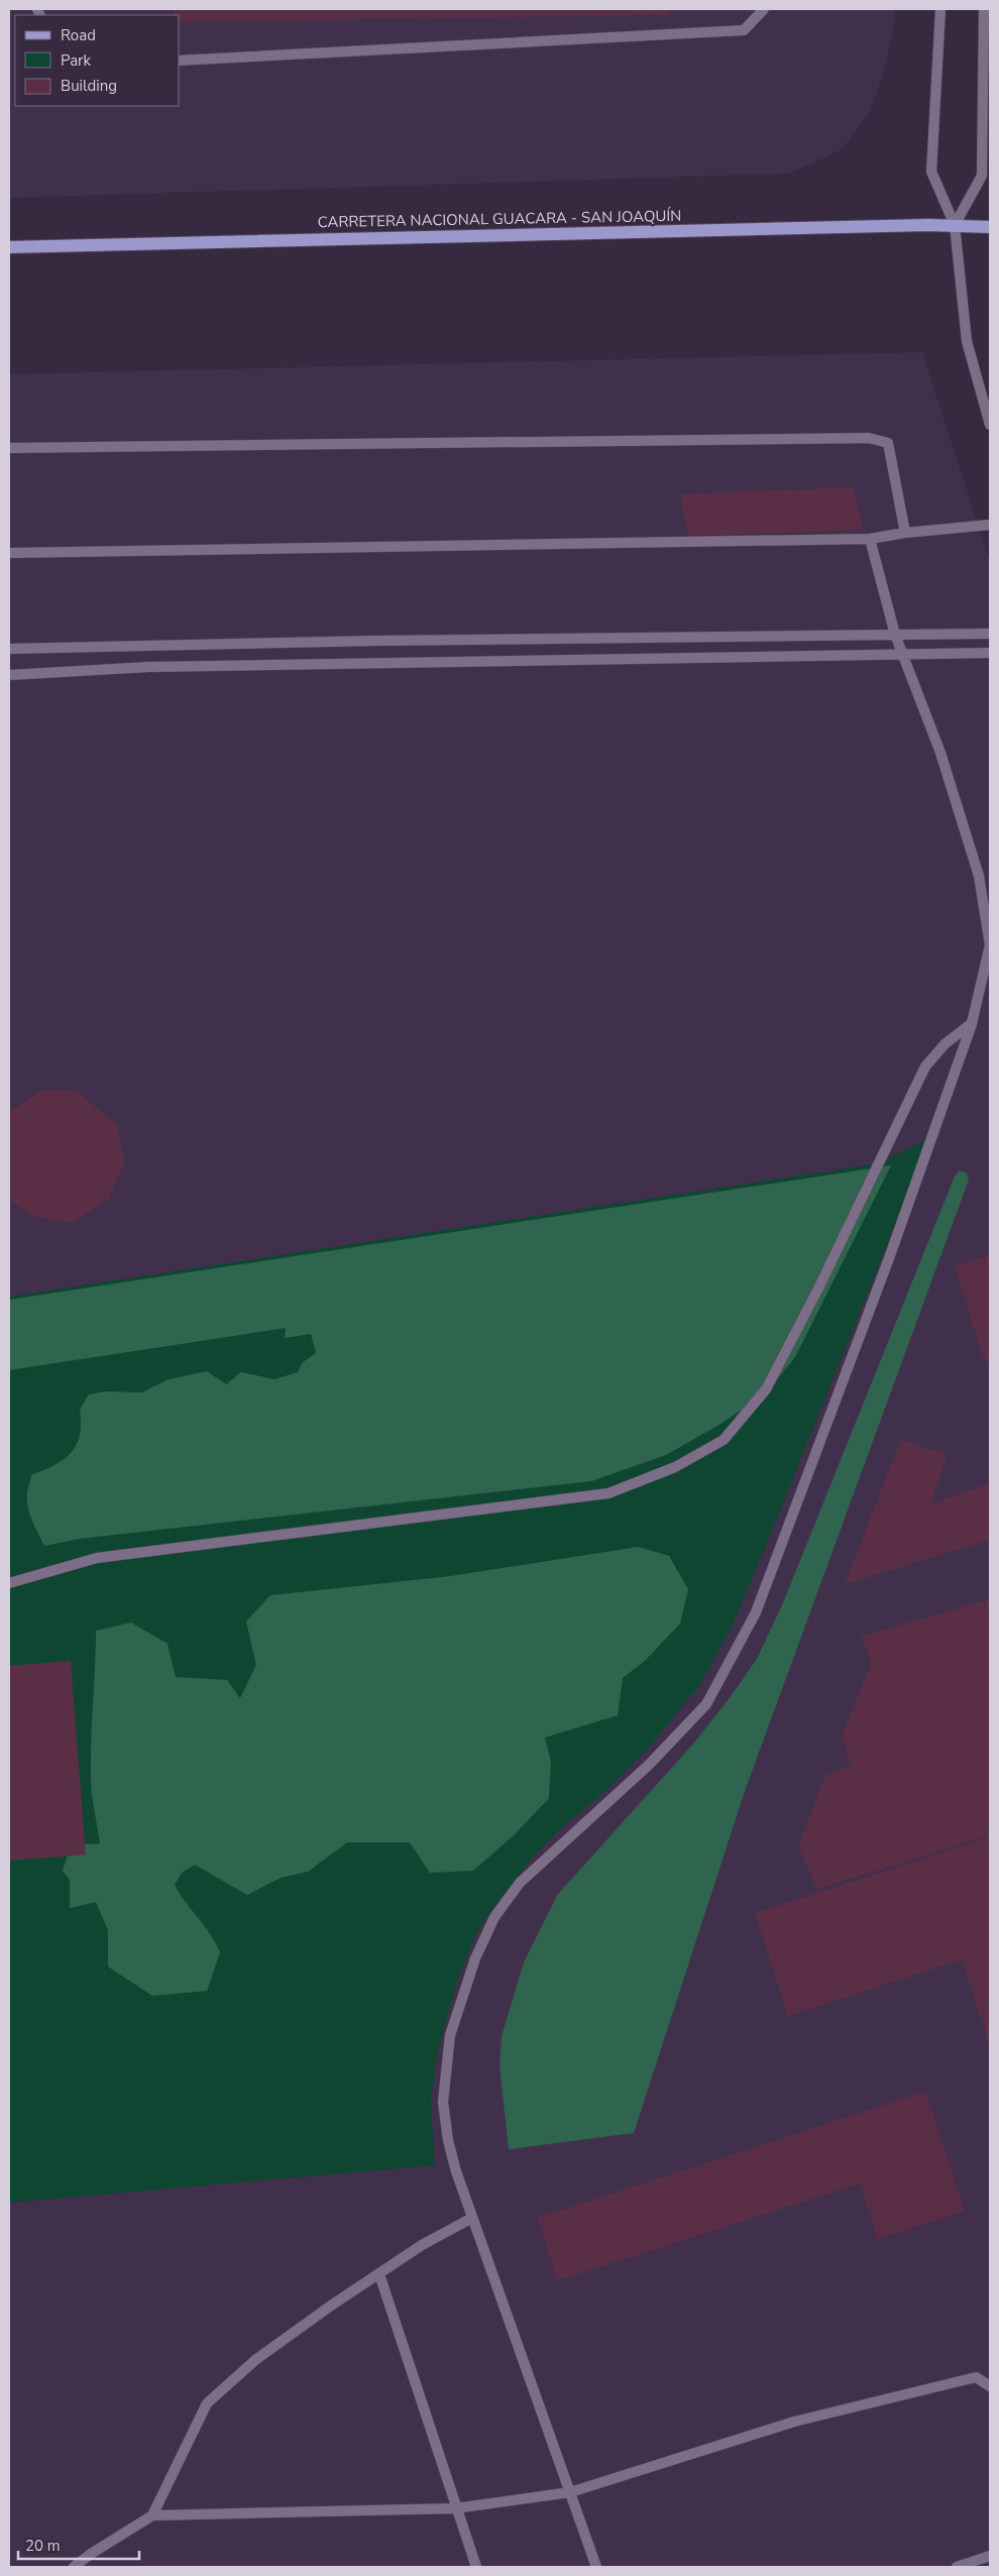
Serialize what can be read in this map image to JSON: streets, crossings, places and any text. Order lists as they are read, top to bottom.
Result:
{
  "streets": {
    "main road": ["CARRETERA NACIONAL GUACARA - SAN JOAQUÍN"]
  },
  "legend": ["Road", "Park", "Building"],
  "scale_bar": "20 m"
}
